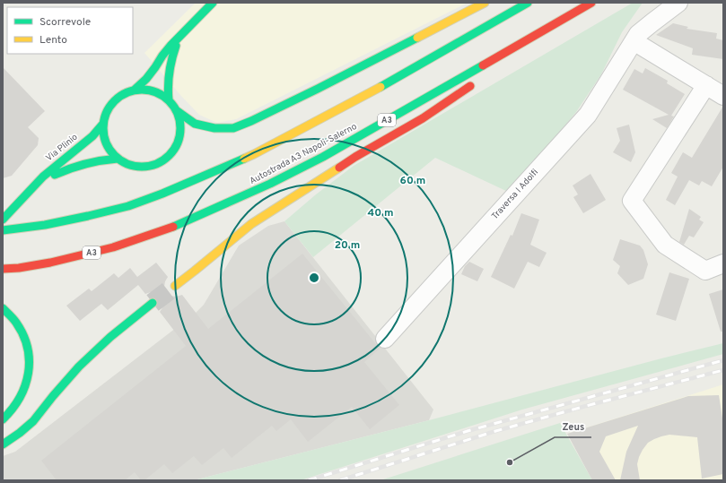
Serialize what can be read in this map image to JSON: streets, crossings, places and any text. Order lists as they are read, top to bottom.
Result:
{
  "streets": {
    "main road": ["A3", "Via Plinio", "Autostrada A3 Napoli-Salerno"],
    "street": ["Traversa I Adolfi"]
  },
  "places": ["Zeus"],
  "legend": ["Scorrevole", "Lento"],
  "rings": ["60 m", "40 m", "20 m"]
}
